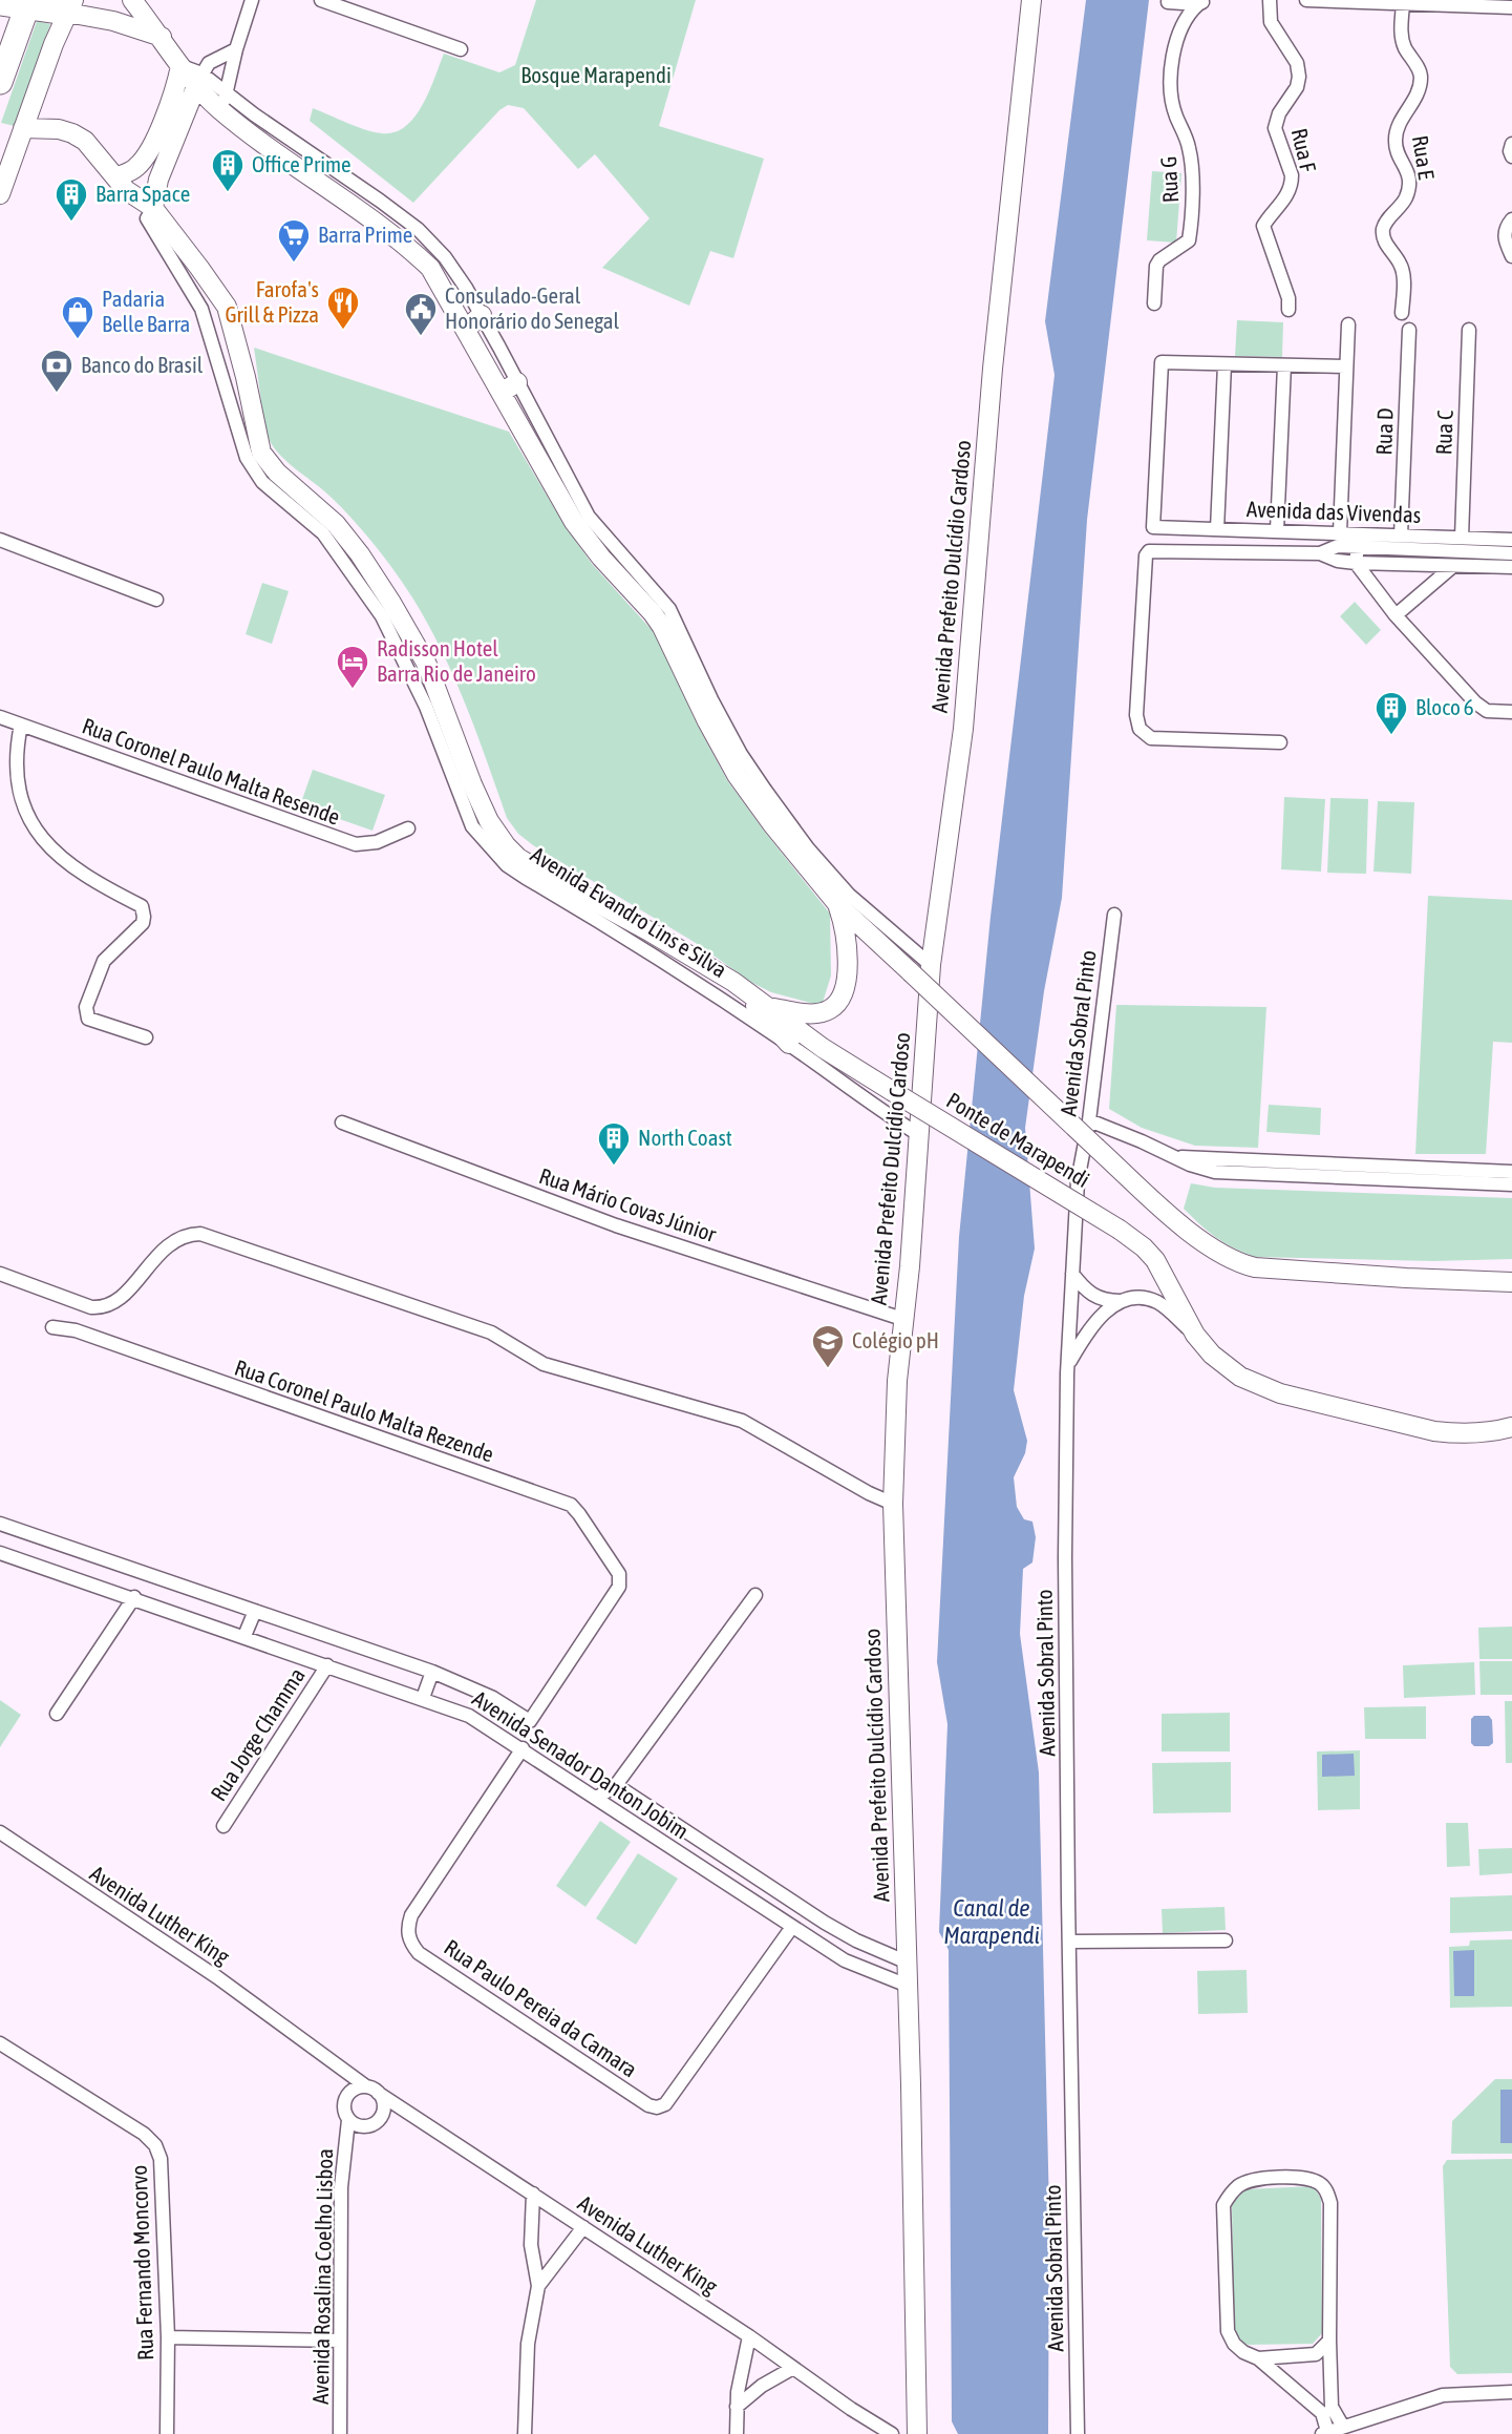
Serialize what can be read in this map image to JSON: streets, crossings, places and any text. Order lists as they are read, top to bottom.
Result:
{
  "streets": {
    "street": [
      "Rua F",
      "Rua E",
      "Rua G",
      "Rua D",
      "Rua C",
      "Avenida das Vivendas",
      "Avenida Prefeito Dulcídio Cardoso",
      "Rua Coronel Paulo Malta Resende",
      "Avenida Evandro Lins e Silva",
      "Avenida Sobral Pinto",
      "Ponte de Marapendi",
      "Rua Mário Covas Júnior",
      "Rua Coronel Paulo Malta Rezende",
      "Rua Jorge Chamma",
      "Avenida Senador Danton Jobim",
      "Avenida Luther King",
      "Rua Paulo Pereia da Camara",
      "Rua Fernando Moncorvo",
      "Avenida Rosalina Coelho Lisboa"
    ]
  },
  "crossings": [
    ["Rua D", "Avenida das Vivendas"],
    ["Rua C", "Avenida das Vivendas"],
    ["Avenida Prefeito Dulcídio Cardoso", "Avenida Evandro Lins e Silva"],
    ["Avenida Prefeito Dulcídio Cardoso", "Rua Mário Covas Júnior"],
    ["Avenida Prefeito Dulcídio Cardoso", "Avenida Senador Danton Jobim"],
    ["Avenida Evandro Lins e Silva", "Ponte de Marapendi"],
    ["Rua Coronel Paulo Malta Rezende", "Avenida Senador Danton Jobim"],
    ["Rua Jorge Chamma", "Avenida Senador Danton Jobim"],
    ["Avenida Senador Danton Jobim", "Rua Paulo Pereia da Camara"],
    ["Avenida Luther King", "Avenida Rosalina Coelho Lisboa"]
  ],
  "water": ["Canal de Marapendi"],
  "parks": ["Bosque Marapendi"],
  "places": {
    "building": [
      "Office Prime",
      "Barra Space",
      "Bloco 6",
      "North Coast"
    ],
    "supermarket": ["Barra Prime"],
    "restaurant": ["Farofa's Grill & Pizza"],
    "public building": ["Consulado-Geral Honorário do Senegal"],
    "shop": ["Padaria Belle Barra"],
    "bank": ["Banco do Brasil"],
    "hotel": ["Radisson Hotel Barra Rio de Janeiro"],
    "school or university": ["Colégio pH"]
  }
}
